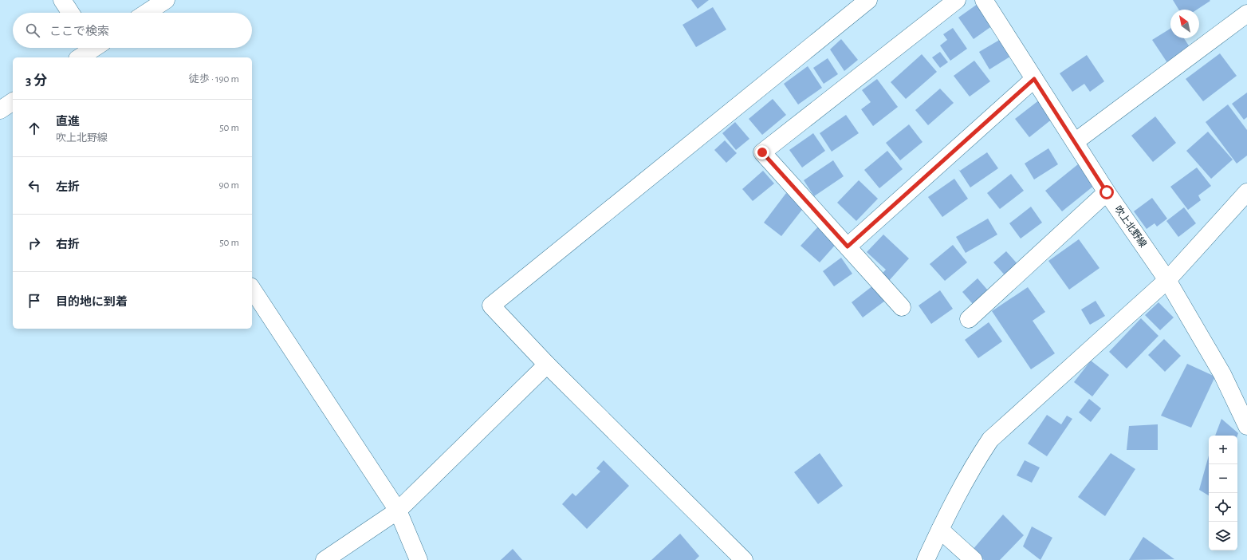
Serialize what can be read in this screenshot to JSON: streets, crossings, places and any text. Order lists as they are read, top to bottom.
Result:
{
  "streets": {
    "street": ["吹上北野線"]
  },
  "north": "top left",
  "page": {
    "search": "ここで検索",
    "heading": ["3 分", "徒歩 · 190 m"],
    "list": [
      ["直進", "吹上北野線", "50 m"],
      ["左折", "90 m"],
      ["右折", "50 m"],
      "目的地に到着"
    ],
    "map_buttons": ["+", "−"]
  }
}
